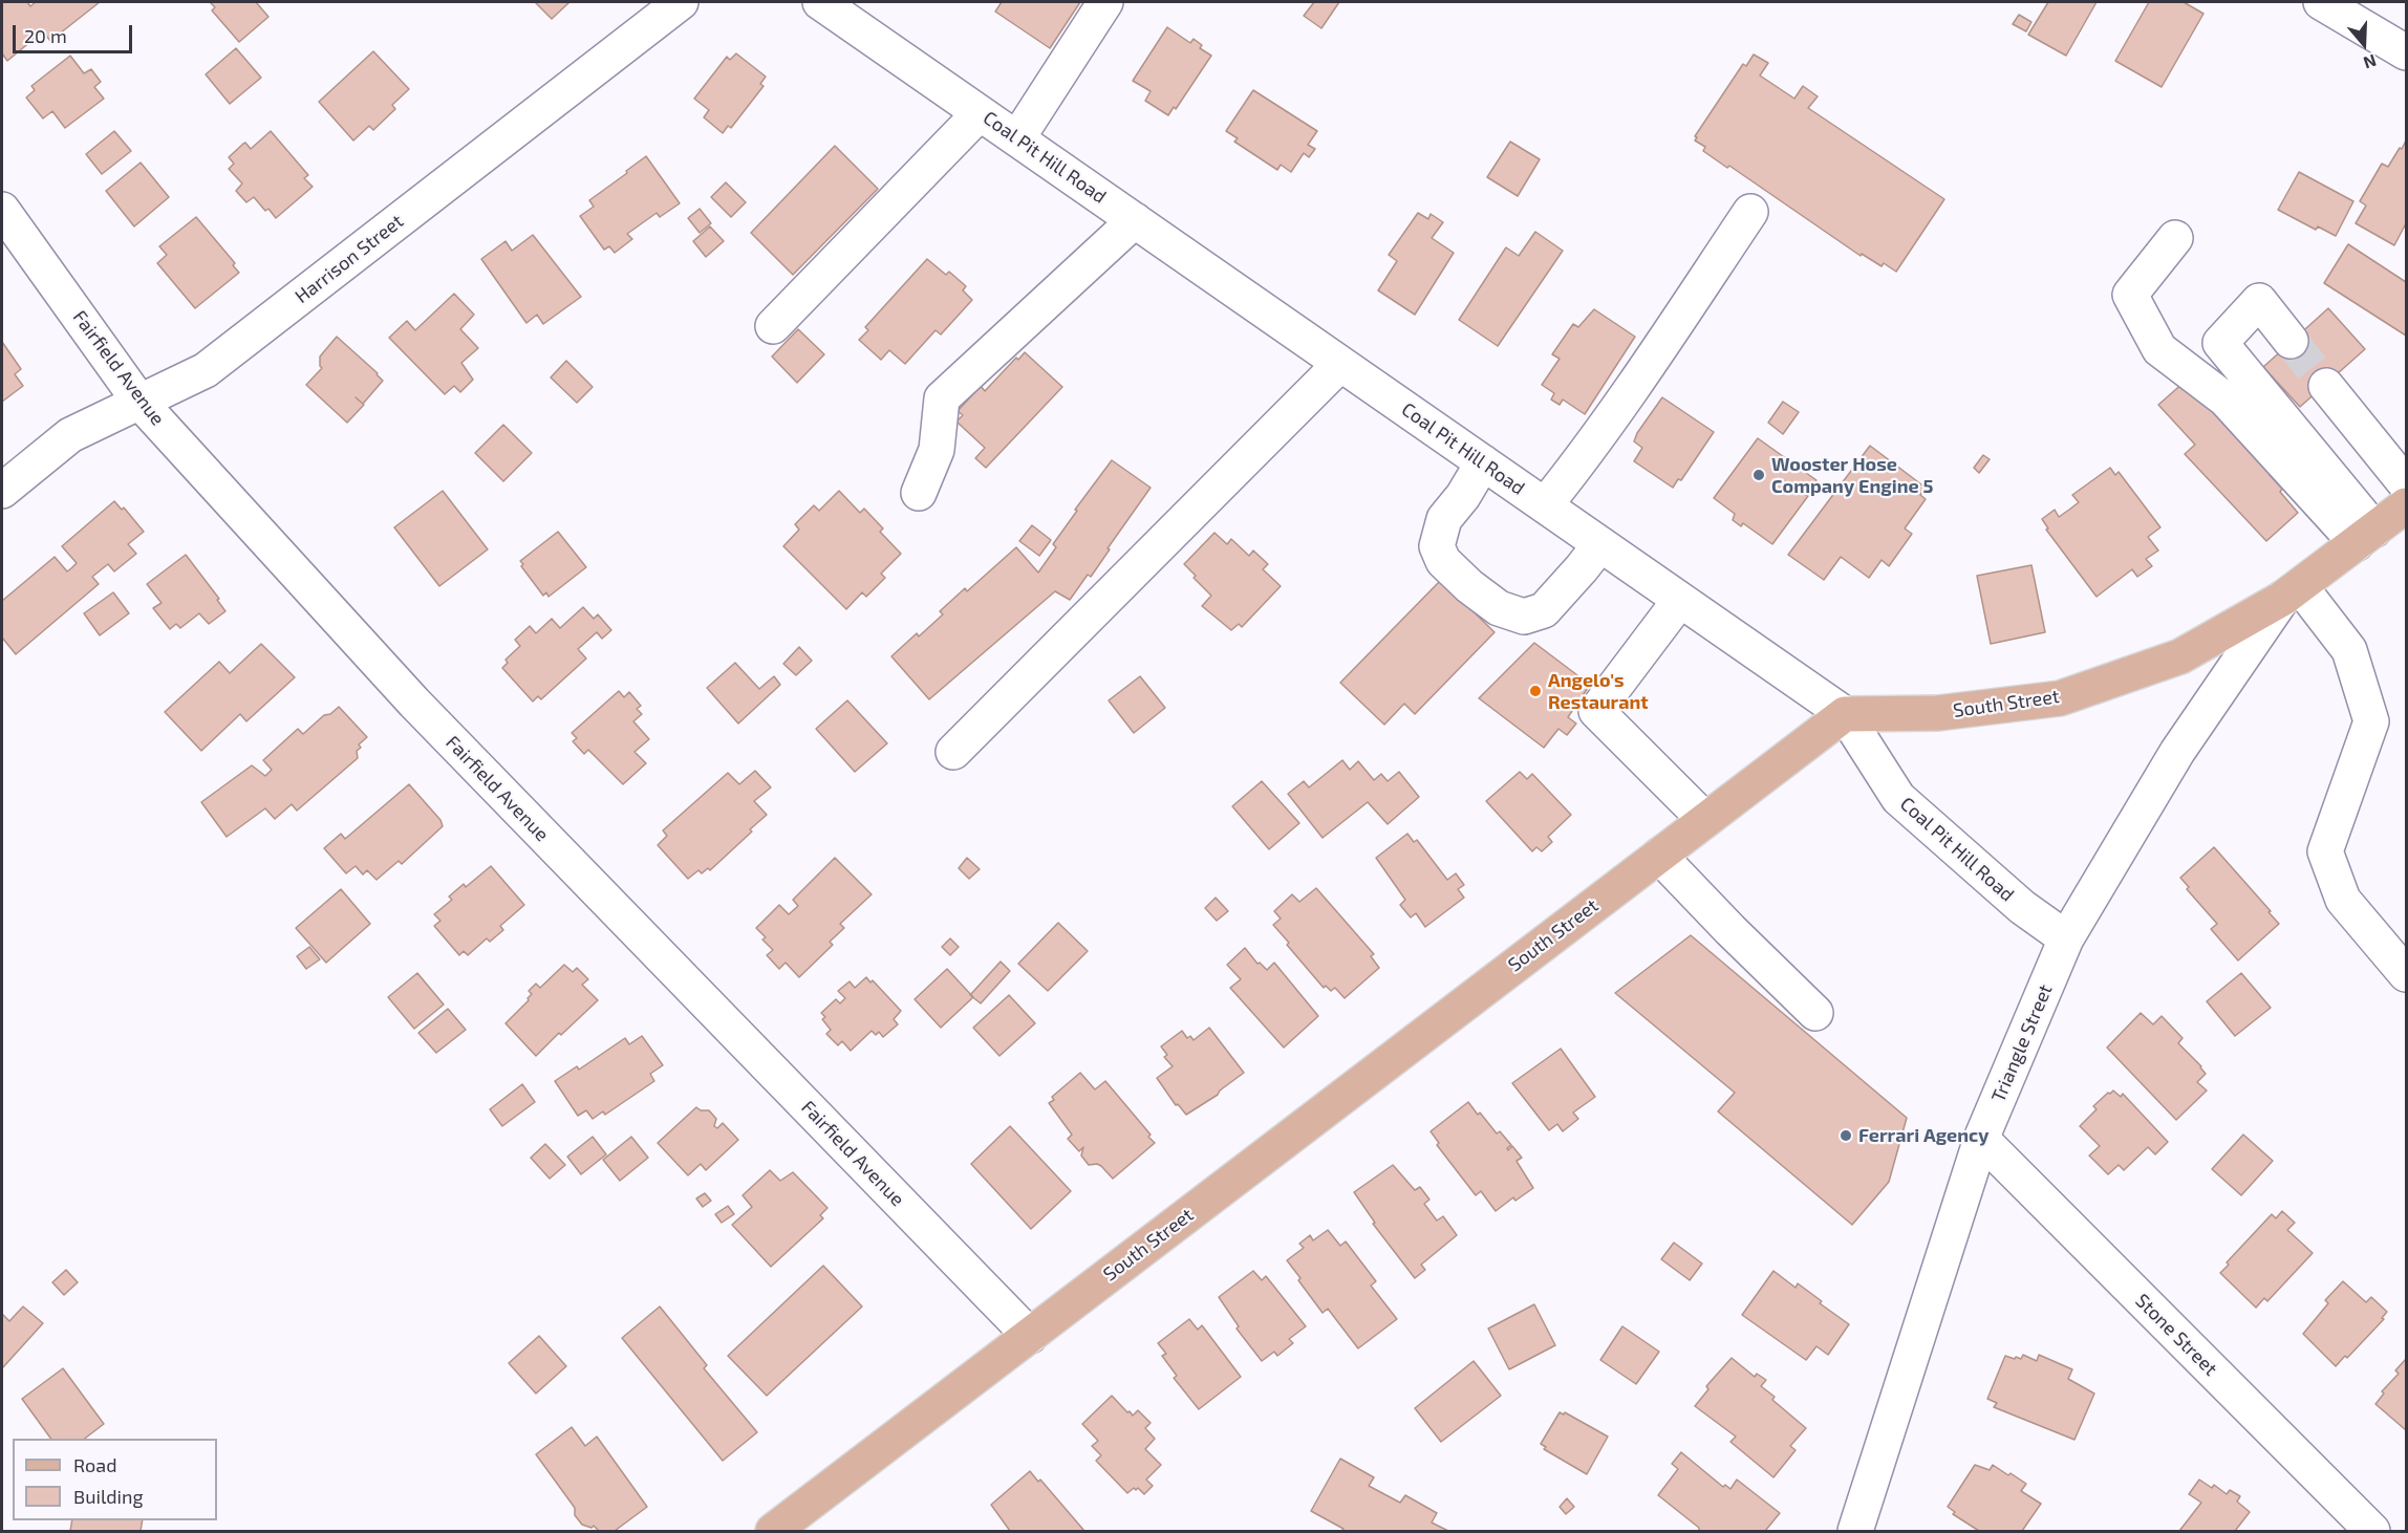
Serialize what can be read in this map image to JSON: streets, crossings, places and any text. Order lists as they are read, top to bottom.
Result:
{
  "streets": {
    "main road": ["South Street"],
    "street": [
      "Coal Pit Hill Road",
      "Harrison Street",
      "Fairfield Avenue",
      "Triangle Street",
      "Stone Street"
    ]
  },
  "crossings": [
    ["Coal Pit Hill Road", "South Street"],
    ["Coal Pit Hill Road", "Triangle Street"],
    ["Harrison Street", "Fairfield Avenue"],
    ["Fairfield Avenue", "South Street"],
    ["South Street", "Triangle Street"],
    ["Triangle Street", "Stone Street"]
  ],
  "places": ["Wooster Hose Company Engine 5", "Angelo's Restaurant", "Ferrari Agency"],
  "legend": ["Road", "Building"],
  "scale_bar": "20 m",
  "north": "bottom"
}
